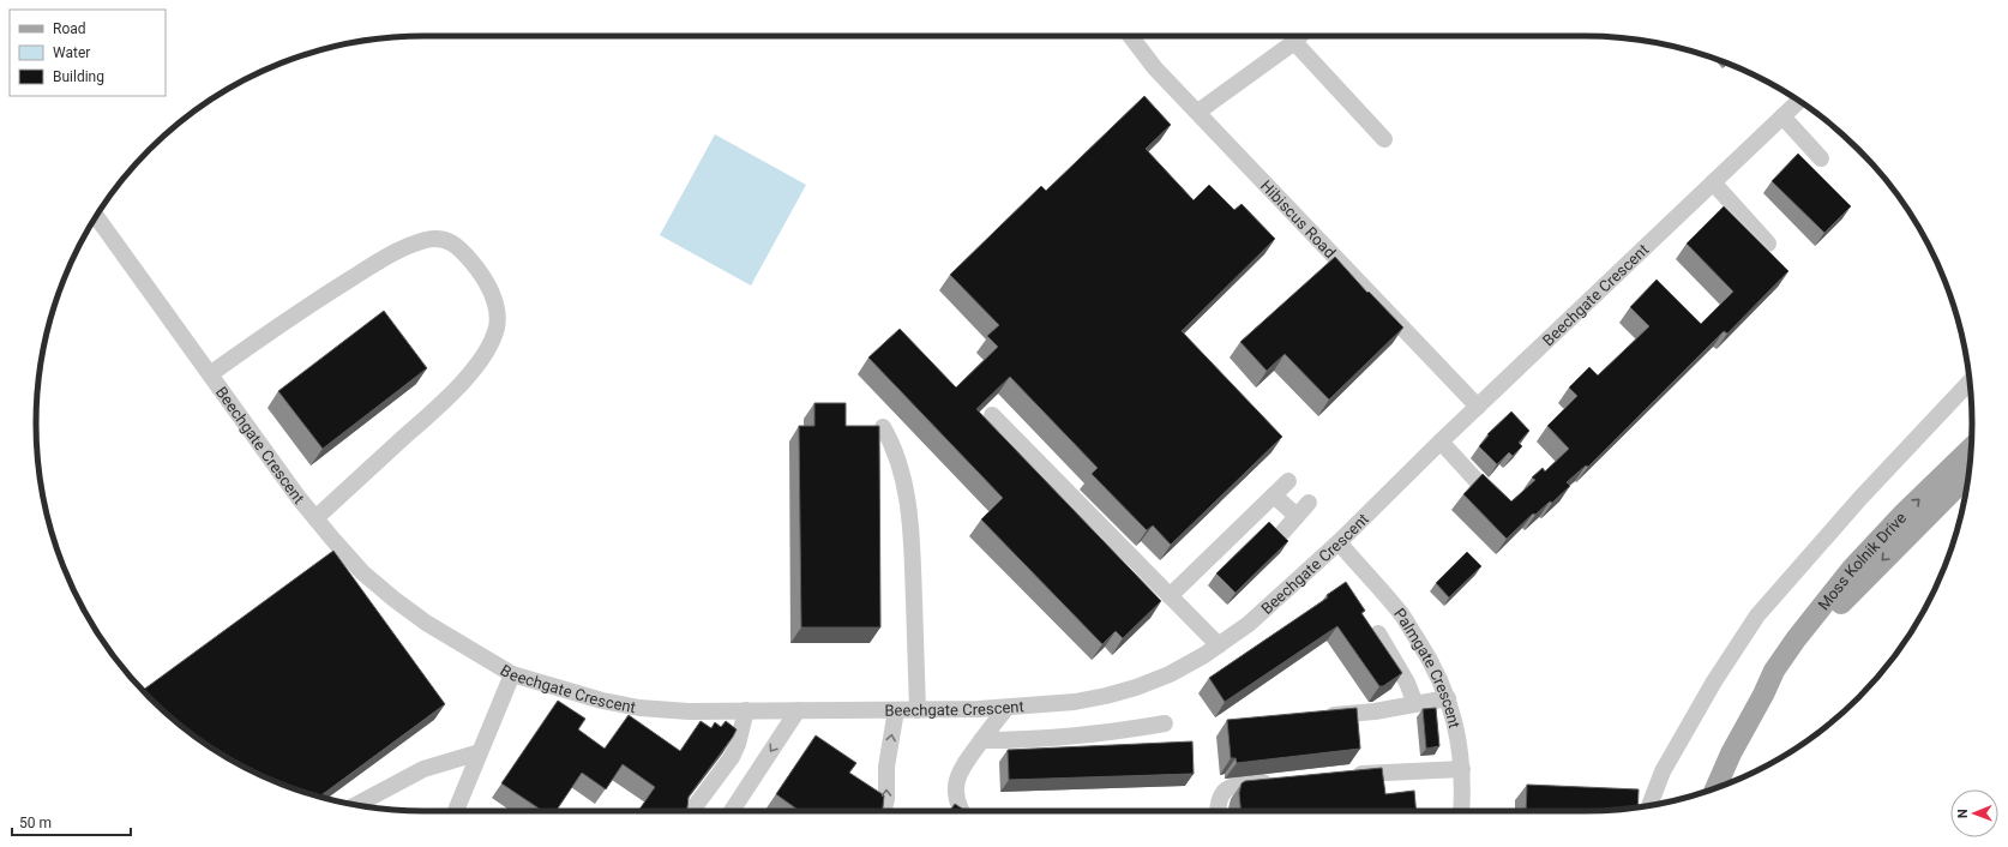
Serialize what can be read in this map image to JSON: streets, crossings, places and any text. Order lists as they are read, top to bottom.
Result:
{
  "streets": {
    "main road": ["Moss Kolnik Drive"],
    "lane": ["Hibiscus Road", "Beechgate Crescent", "Palmgate Crescent"]
  },
  "crossings": [
    ["Hibiscus Road", "Beechgate Crescent"],
    ["Beechgate Crescent", "Palmgate Crescent"]
  ],
  "legend": ["Road", "Water", "Building"],
  "scale_bar": "50 m",
  "north": "left"
}
